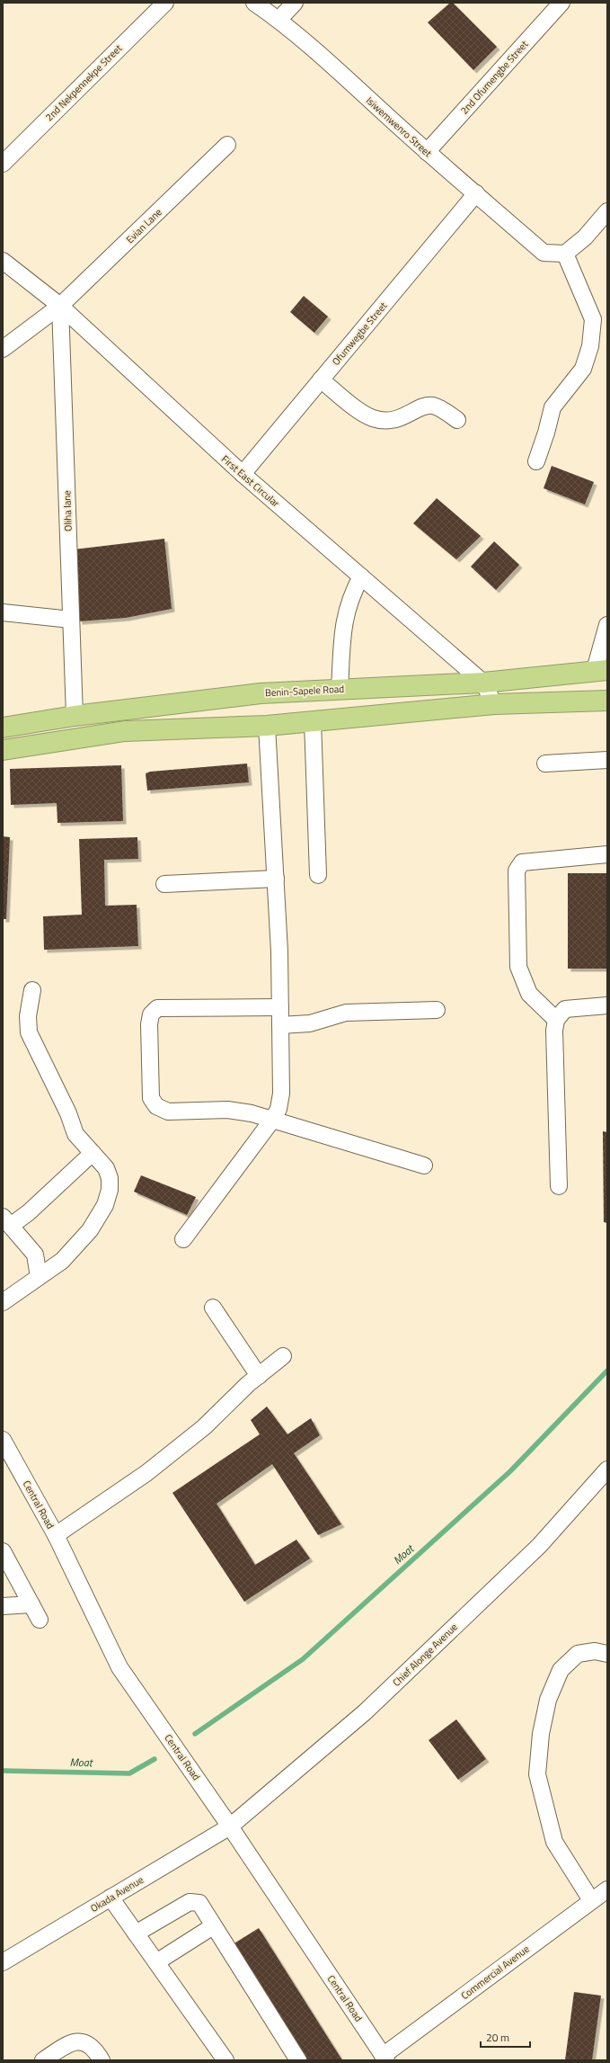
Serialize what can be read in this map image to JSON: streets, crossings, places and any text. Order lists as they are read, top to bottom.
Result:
{
  "streets": {
    "highway": ["Benin-Sapele Road"],
    "street": [
      "2nd Ofumengbe Street",
      "2nd Nekpennekpe Street",
      "Isiwemwenro Street",
      "Evian Lane",
      "Ofumwegbe Street",
      "First East Circular",
      "Oliha lane",
      "Central Road",
      "Chief Alonge Avenue",
      "Okada Avenue",
      "Commercial Avenue"
    ]
  },
  "crossings": [
    ["2nd Ofumengbe Street", "Isiwemwenro Street"],
    ["Isiwemwenro Street", "Ofumwegbe Street"],
    ["Evian Lane", "First East Circular"],
    ["Evian Lane", "Oliha lane"],
    ["Ofumwegbe Street", "First East Circular"],
    ["First East Circular", "Oliha lane"],
    ["First East Circular", "Benin-Sapele Road"],
    ["Oliha lane", "Benin-Sapele Road"],
    ["Central Road", "Chief Alonge Avenue"],
    ["Central Road", "Okada Avenue"],
    ["Central Road", "Commercial Avenue"],
    ["Chief Alonge Avenue", "Okada Avenue"]
  ],
  "water": ["Moat"],
  "scale_bar": "20 m"
}
